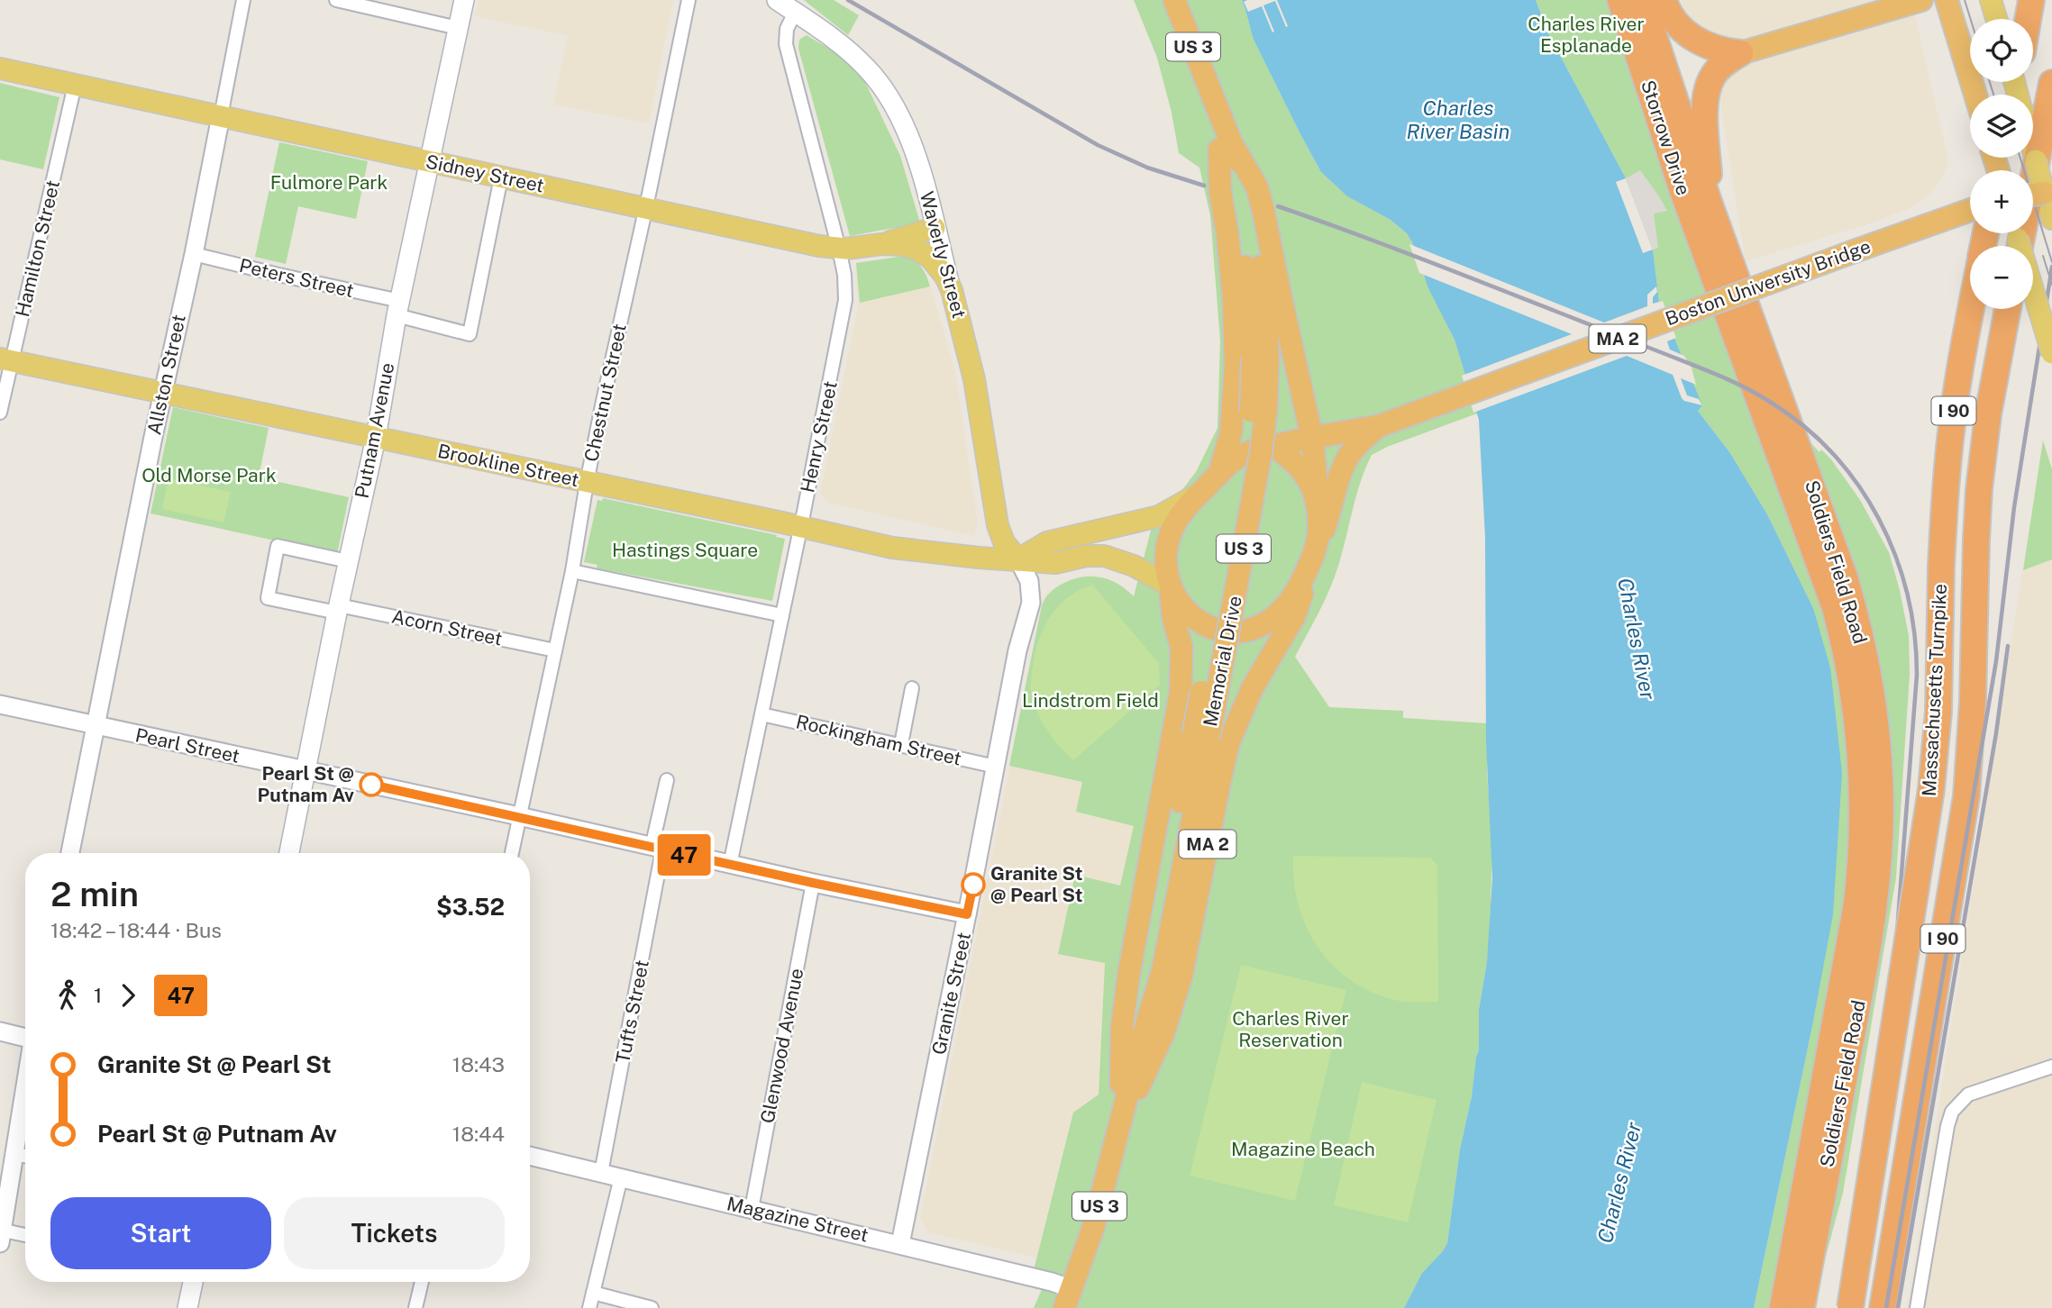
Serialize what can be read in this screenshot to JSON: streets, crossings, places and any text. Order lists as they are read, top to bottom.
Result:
{
  "streets": {
    "highway": [
      "US 3",
      "Storrow Drive",
      "Boston University Bridge",
      "MA 2",
      "I 90",
      "Soldiers Field Road",
      "Memorial Drive",
      "Massachusetts Turnpike"
    ],
    "main road": [
      "Sidney Street",
      "Waverly Street",
      "Putnam Avenue",
      "Brookline Street"
    ],
    "street": [
      "Hamilton Street",
      "Peters Street",
      "Allston Street",
      "Chestnut Street",
      "Henry Street",
      "Acorn Street",
      "Rockingham Street",
      "Pearl Street",
      "Granite Street",
      "Tufts Street",
      "Glenwood Avenue",
      "Magazine Street"
    ]
  },
  "crossings": [
    ["Storrow Drive", "Soldiers Field Road"],
    ["Sidney Street", "Hamilton Street"],
    ["Sidney Street", "Waverly Street"],
    ["Sidney Street", "Peters Street"],
    ["Sidney Street", "Allston Street"],
    ["Sidney Street", "Chestnut Street"],
    ["Sidney Street", "Putnam Avenue"],
    ["Sidney Street", "Henry Street"],
    ["Hamilton Street", "Brookline Street"],
    ["Waverly Street", "Henry Street"],
    ["Waverly Street", "Brookline Street"],
    ["Waverly Street", "Granite Street"],
    ["Peters Street", "Allston Street"],
    ["Peters Street", "Putnam Avenue"],
    ["Boston University Bridge", "MA 2"],
    ["Boston University Bridge", "Brookline Street"],
    ["MA 2", "Brookline Street"],
    ["MA 2", "Memorial Drive"],
    ["Allston Street", "Brookline Street"],
    ["Allston Street", "Pearl Street"],
    ["Chestnut Street", "Brookline Street"],
    ["Chestnut Street", "Acorn Street"],
    ["Chestnut Street", "Pearl Street"],
    ["Putnam Avenue", "Brookline Street"],
    ["Putnam Avenue", "Acorn Street"],
    ["Putnam Avenue", "Pearl Street"],
    ["Henry Street", "Brookline Street"],
    ["Henry Street", "Rockingham Street"],
    ["Henry Street", "Pearl Street"],
    ["Brookline Street", "Granite Street"],
    ["Memorial Drive", "Magazine Street"],
    ["Rockingham Street", "Granite Street"],
    ["Pearl Street", "Granite Street"],
    ["Pearl Street", "Tufts Street"],
    ["Pearl Street", "Glenwood Avenue"],
    ["Granite Street", "Magazine Street"],
    ["Tufts Street", "Magazine Street"],
    ["Glenwood Avenue", "Magazine Street"]
  ],
  "water": ["Charles River Basin", "Charles River"],
  "parks": [
    "Charles River Esplanade",
    "Fulmore Park",
    "Old Morse Park",
    "Hastings Square",
    "Lindstrom Field",
    "Charles River Reservation",
    "Magazine Beach"
  ],
  "places": ["Pearl St @ Putnam Av", "Granite St @ Pearl St"],
  "lines": ["bus line 47"],
  "page": {
    "on_map": "47",
    "map_buttons": ["+", "−"],
    "heading": ["2 min", "18:42 – 18:44 · Bus", "$3.52"],
    "legs": ["1", "47"],
    "list": [
      {
        "name": "Granite St @ Pearl St",
        "value": "18:43"
      },
      {
        "name": "Pearl St @ Putnam Av",
        "value": "18:44"
      }
    ],
    "buttons": ["Start", "Tickets"]
  }
}
